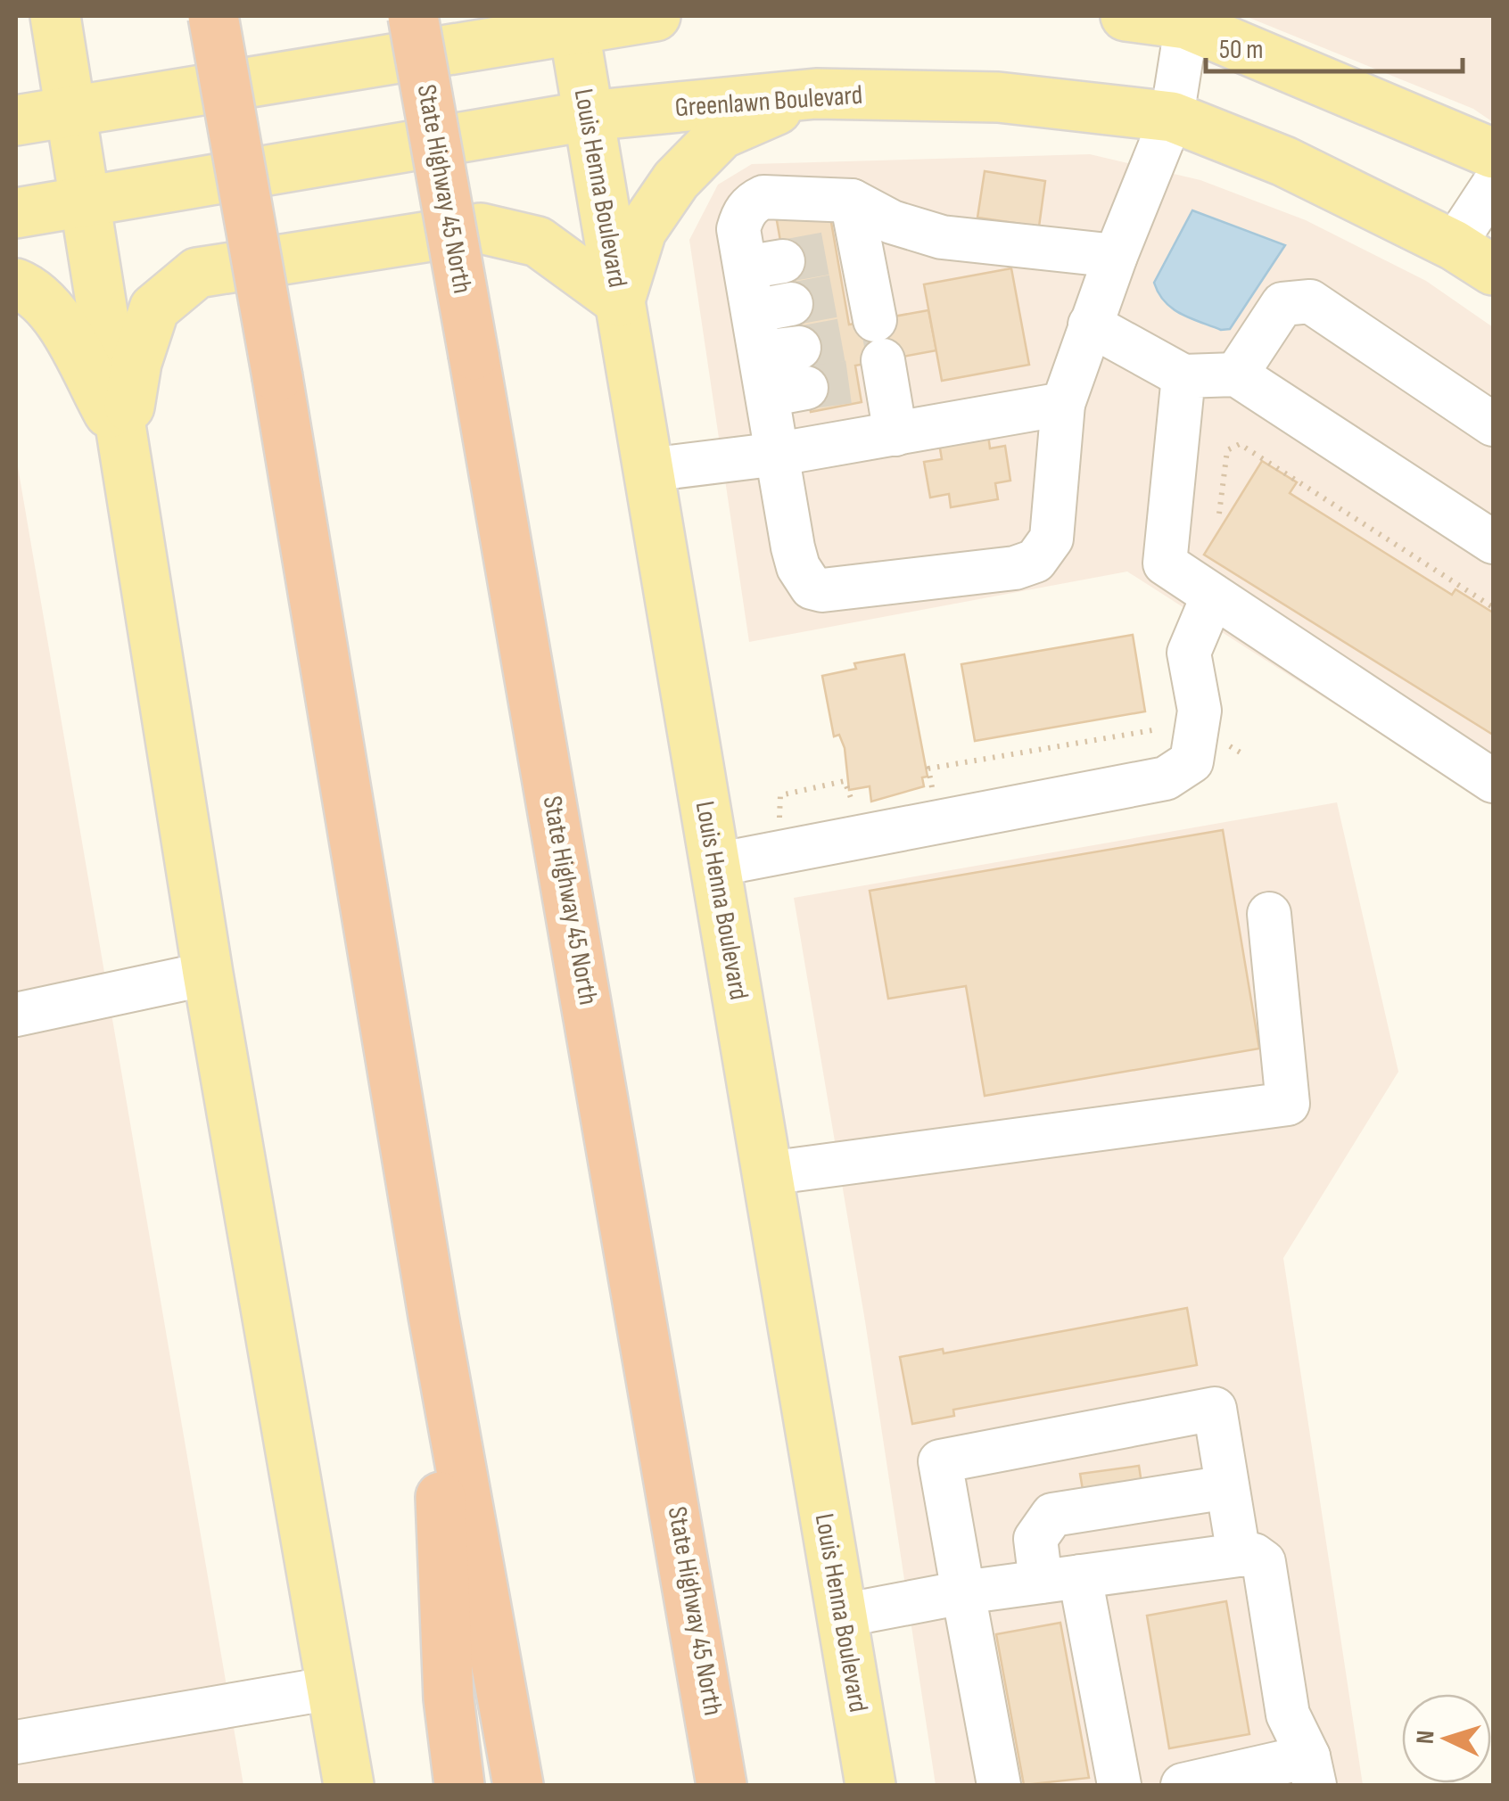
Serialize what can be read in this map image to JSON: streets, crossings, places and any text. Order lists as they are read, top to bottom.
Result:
{
  "streets": {
    "highway": ["State Highway 45 North"],
    "main road": ["Greenlawn Boulevard", "Louis Henna Boulevard"]
  },
  "crossings": [
    ["Greenlawn Boulevard", "Louis Henna Boulevard"]
  ],
  "scale_bar": "50 m",
  "north": "left"
}
